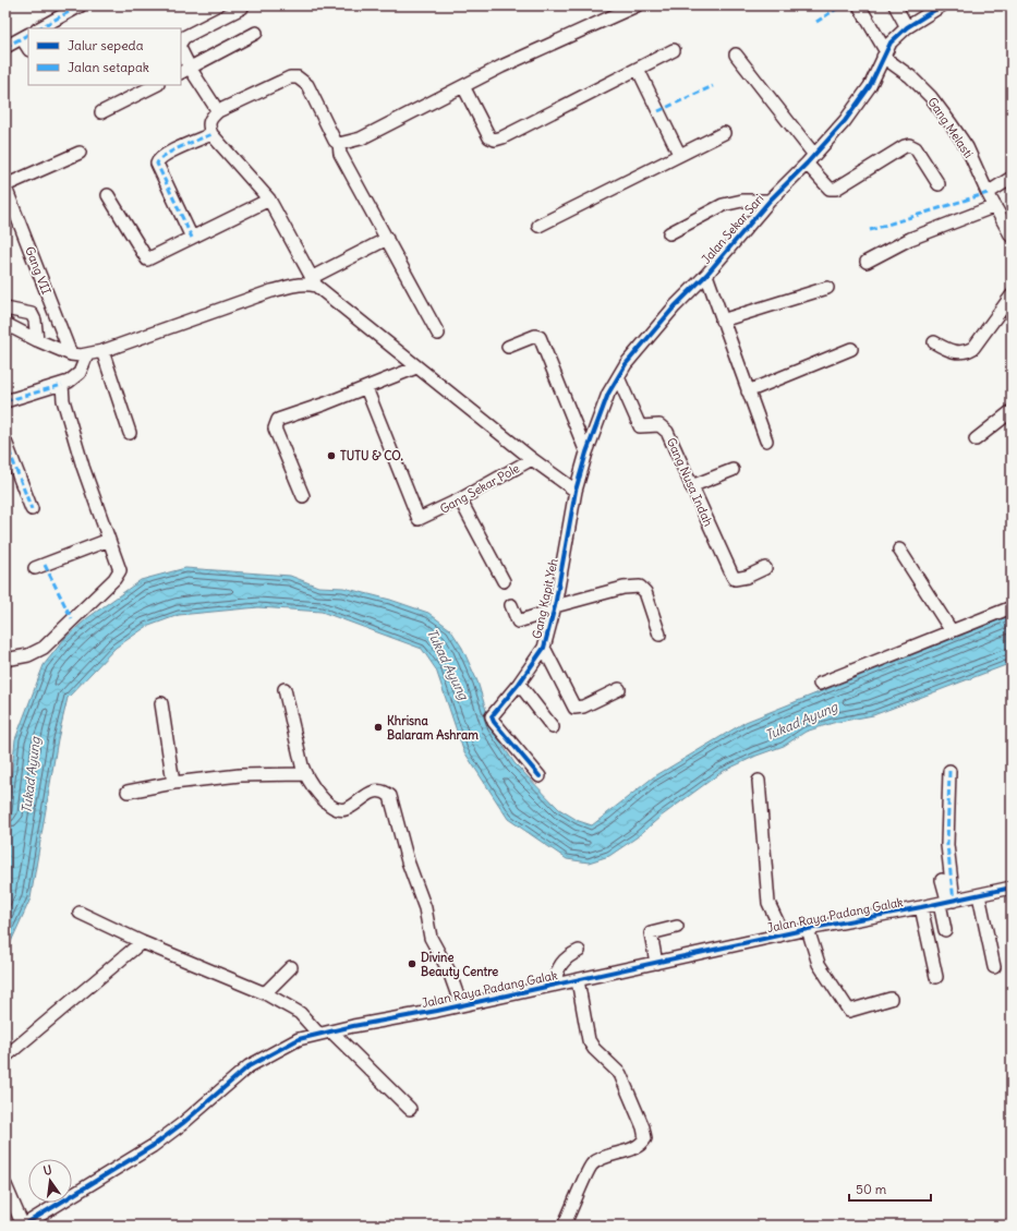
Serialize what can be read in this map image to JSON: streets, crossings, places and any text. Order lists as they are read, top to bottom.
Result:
{
  "streets": {
    "street": [
      "Gang Melasti",
      "Jalan Sekar Sari",
      "Gang VII",
      "Gang Nusa Indah",
      "Gang Sekar Pole",
      "Gang Kapit Yeh",
      "Jalan Raya Padang Galak"
    ]
  },
  "crossings": [
    ["Gang Melasti", "Jalan Sekar Sari"],
    ["Jalan Sekar Sari", "Gang Nusa Indah"],
    ["Jalan Sekar Sari", "Gang Kapit Yeh"]
  ],
  "water": ["Tukad Ayung"],
  "places": ["TUTU & CO.", "Khrisna Balaram Ashram", "Divine Beauty Centre"],
  "legend": ["Jalur sepeda", "Jalan setapak"],
  "scale_bar": "50 m",
  "north": "top"
}
